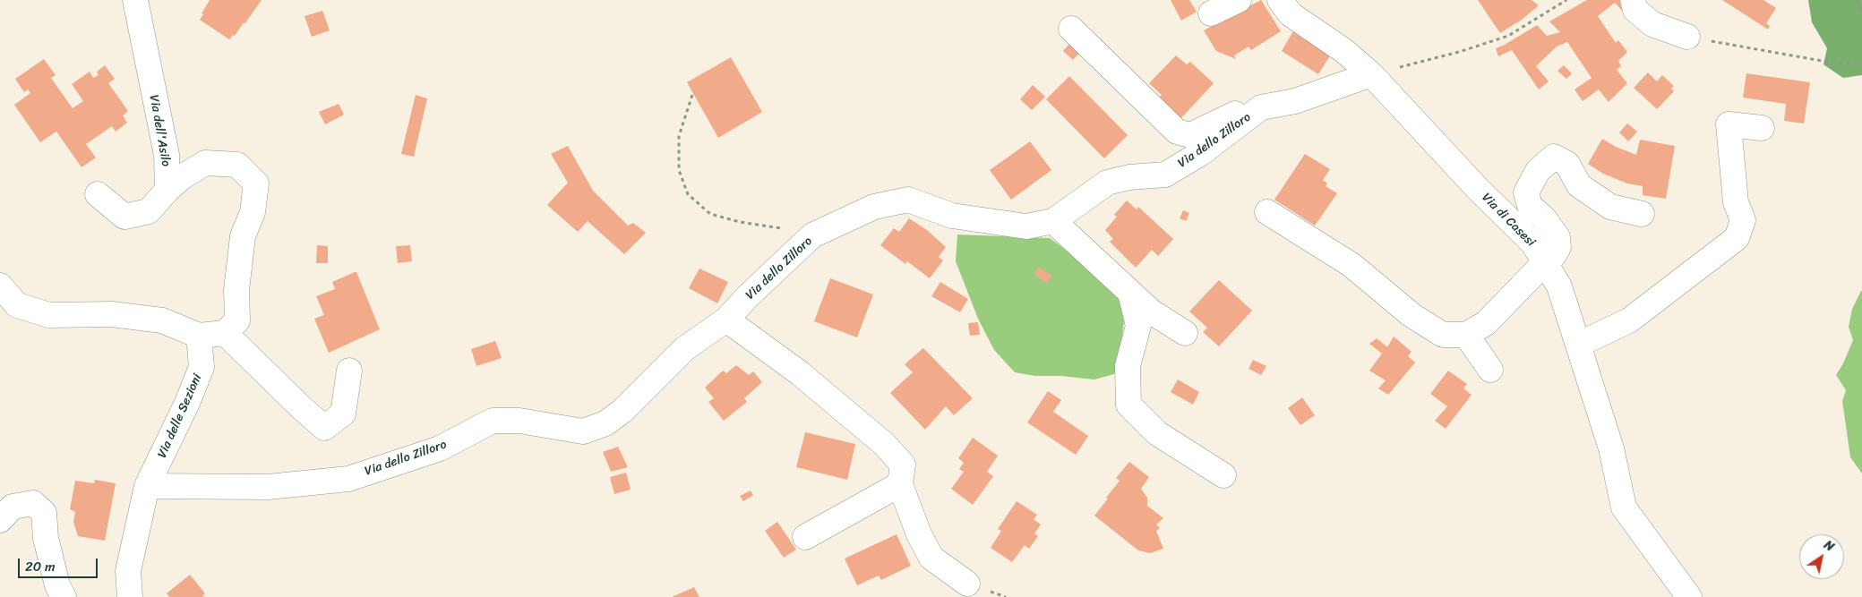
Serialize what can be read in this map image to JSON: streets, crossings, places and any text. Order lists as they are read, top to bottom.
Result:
{
  "streets": {
    "street": [
      "Via dell'Asilo",
      "Via dello Zilloro",
      "Via di Casesi",
      "Via delle Sezioni"
    ]
  },
  "crossings": [
    ["Via dello Zilloro", "Via di Casesi"],
    ["Via dello Zilloro", "Via delle Sezioni"]
  ],
  "scale_bar": "20 m",
  "north": "top right"
}
